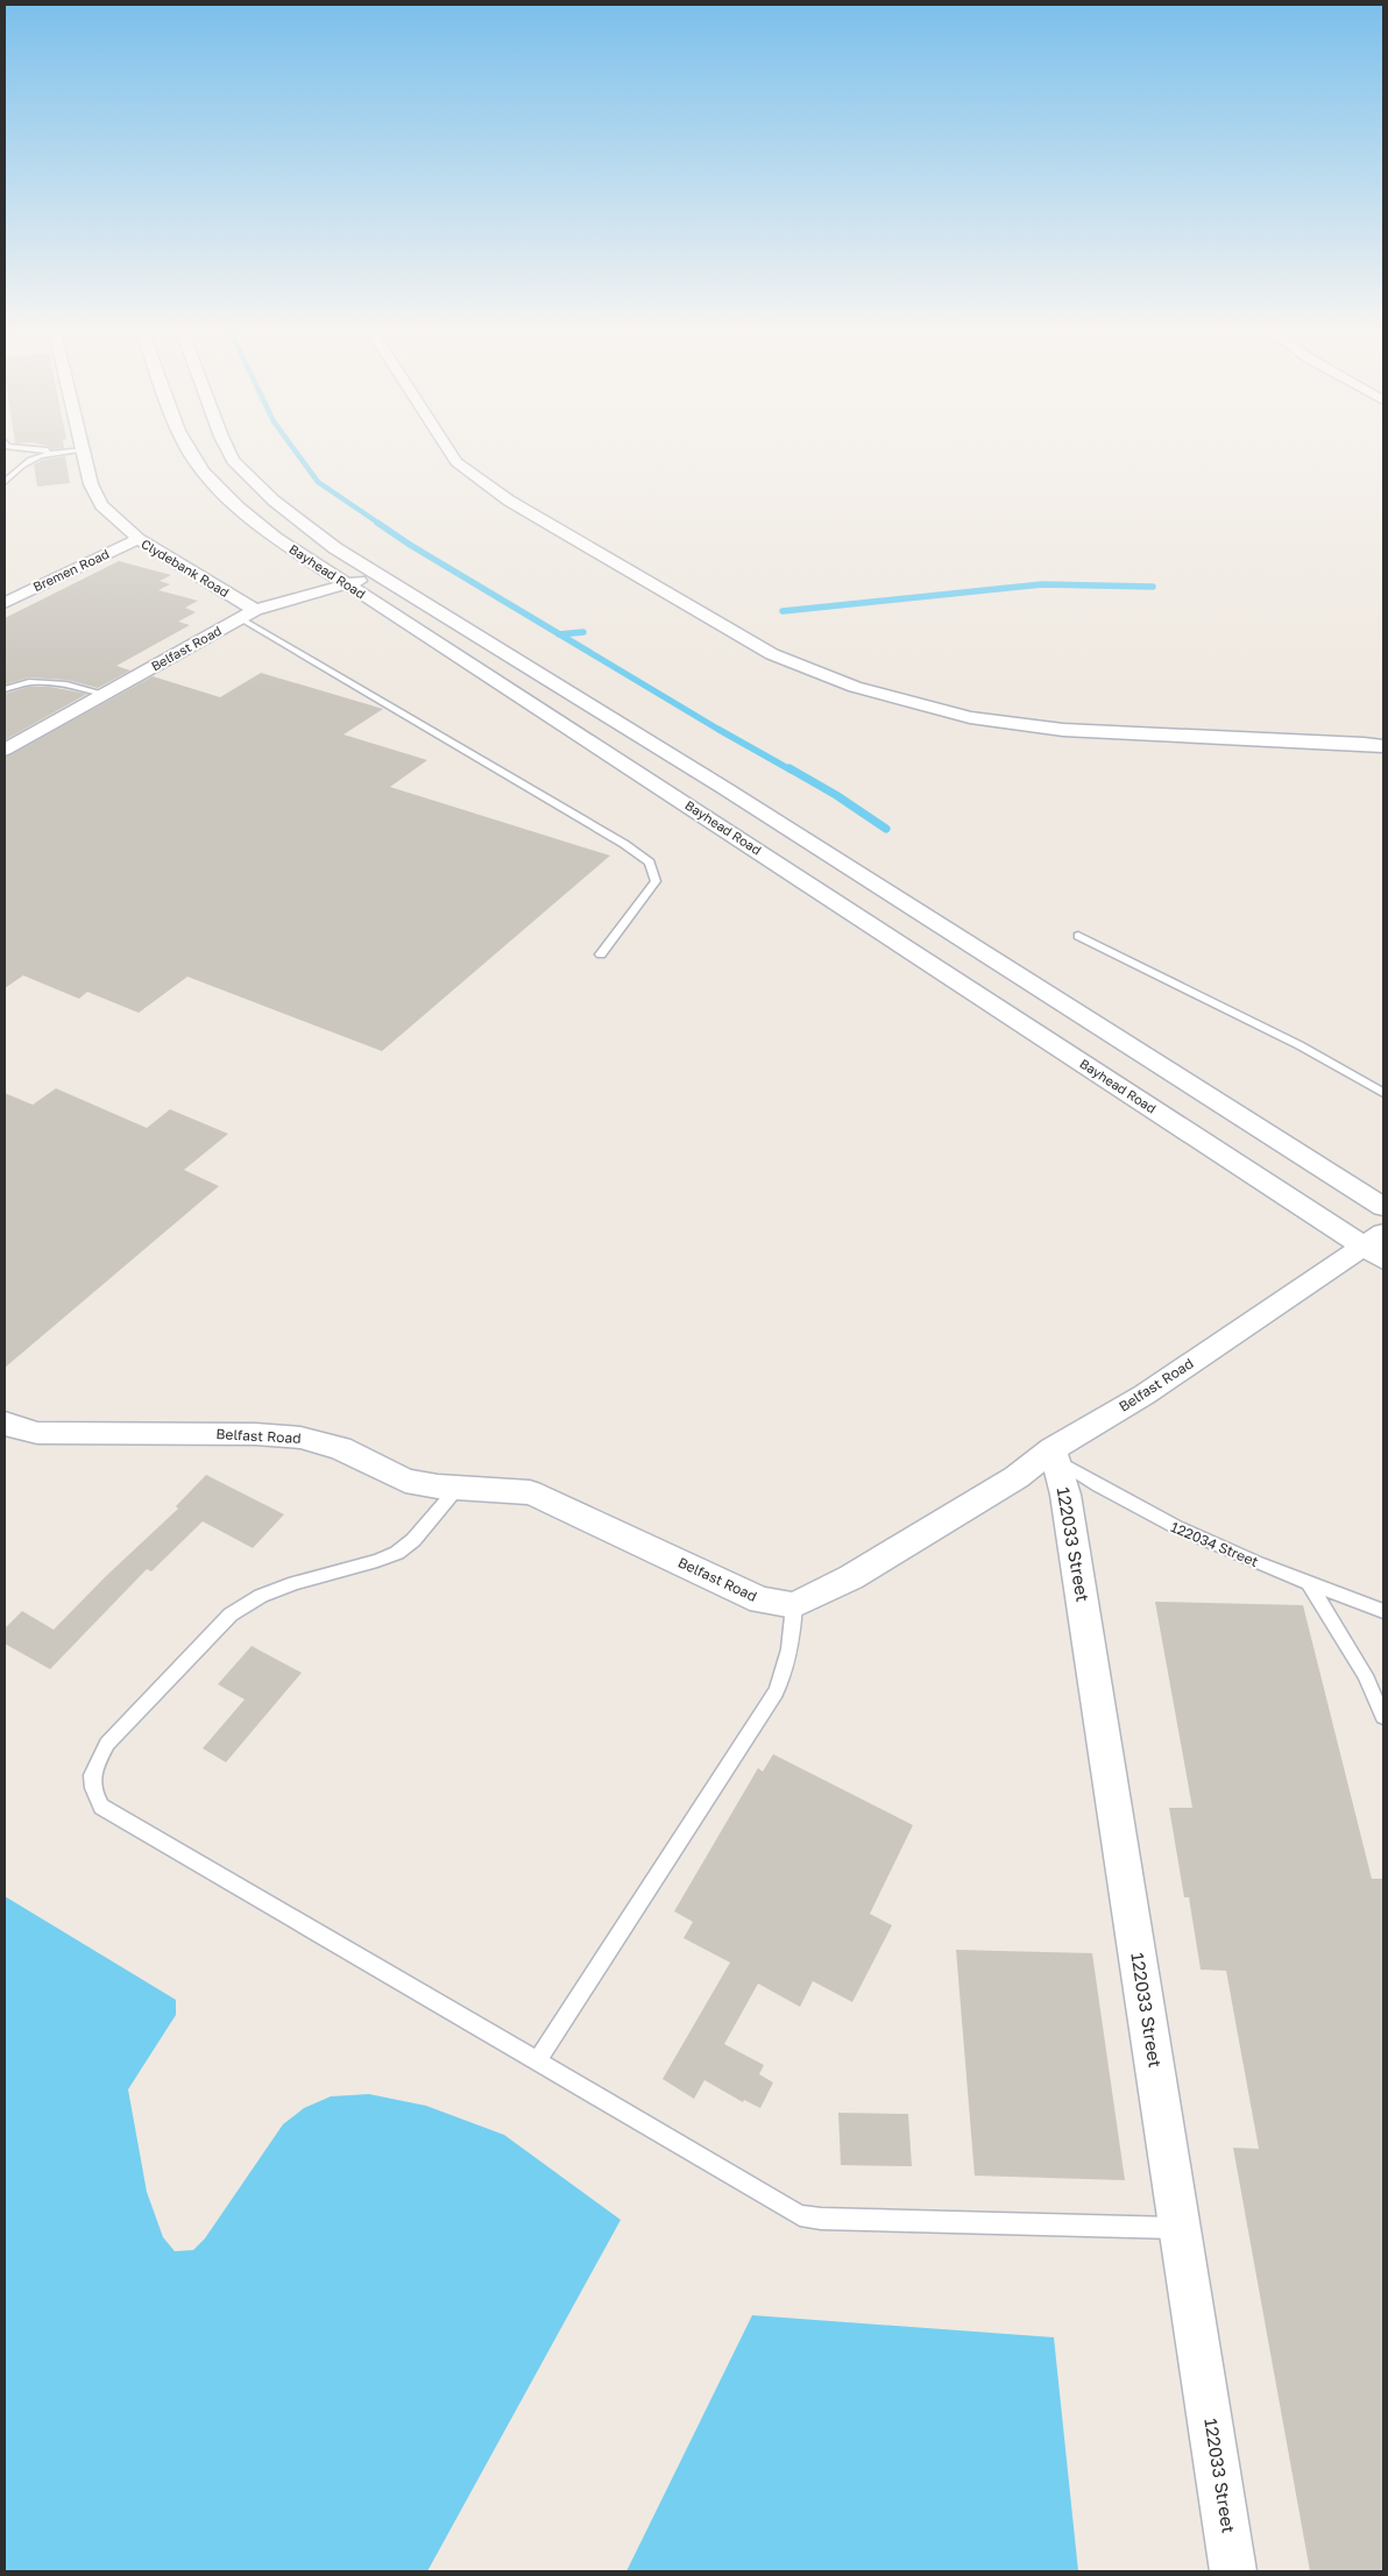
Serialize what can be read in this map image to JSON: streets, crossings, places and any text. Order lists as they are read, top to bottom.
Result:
{
  "streets": {
    "street": [
      "Clydebank Road",
      "Bremen Road",
      "Bayhead Road",
      "Belfast Road",
      "122033 Street"
    ],
    "lane": ["122034 Street"]
  },
  "crossings": [
    ["Clydebank Road", "Bremen Road"],
    ["Clydebank Road", "Belfast Road"],
    ["Bayhead Road", "Belfast Road"],
    ["Belfast Road", "122033 Street"],
    ["Belfast Road", "122034 Street"],
    ["122033 Street", "122034 Street"]
  ]
}
